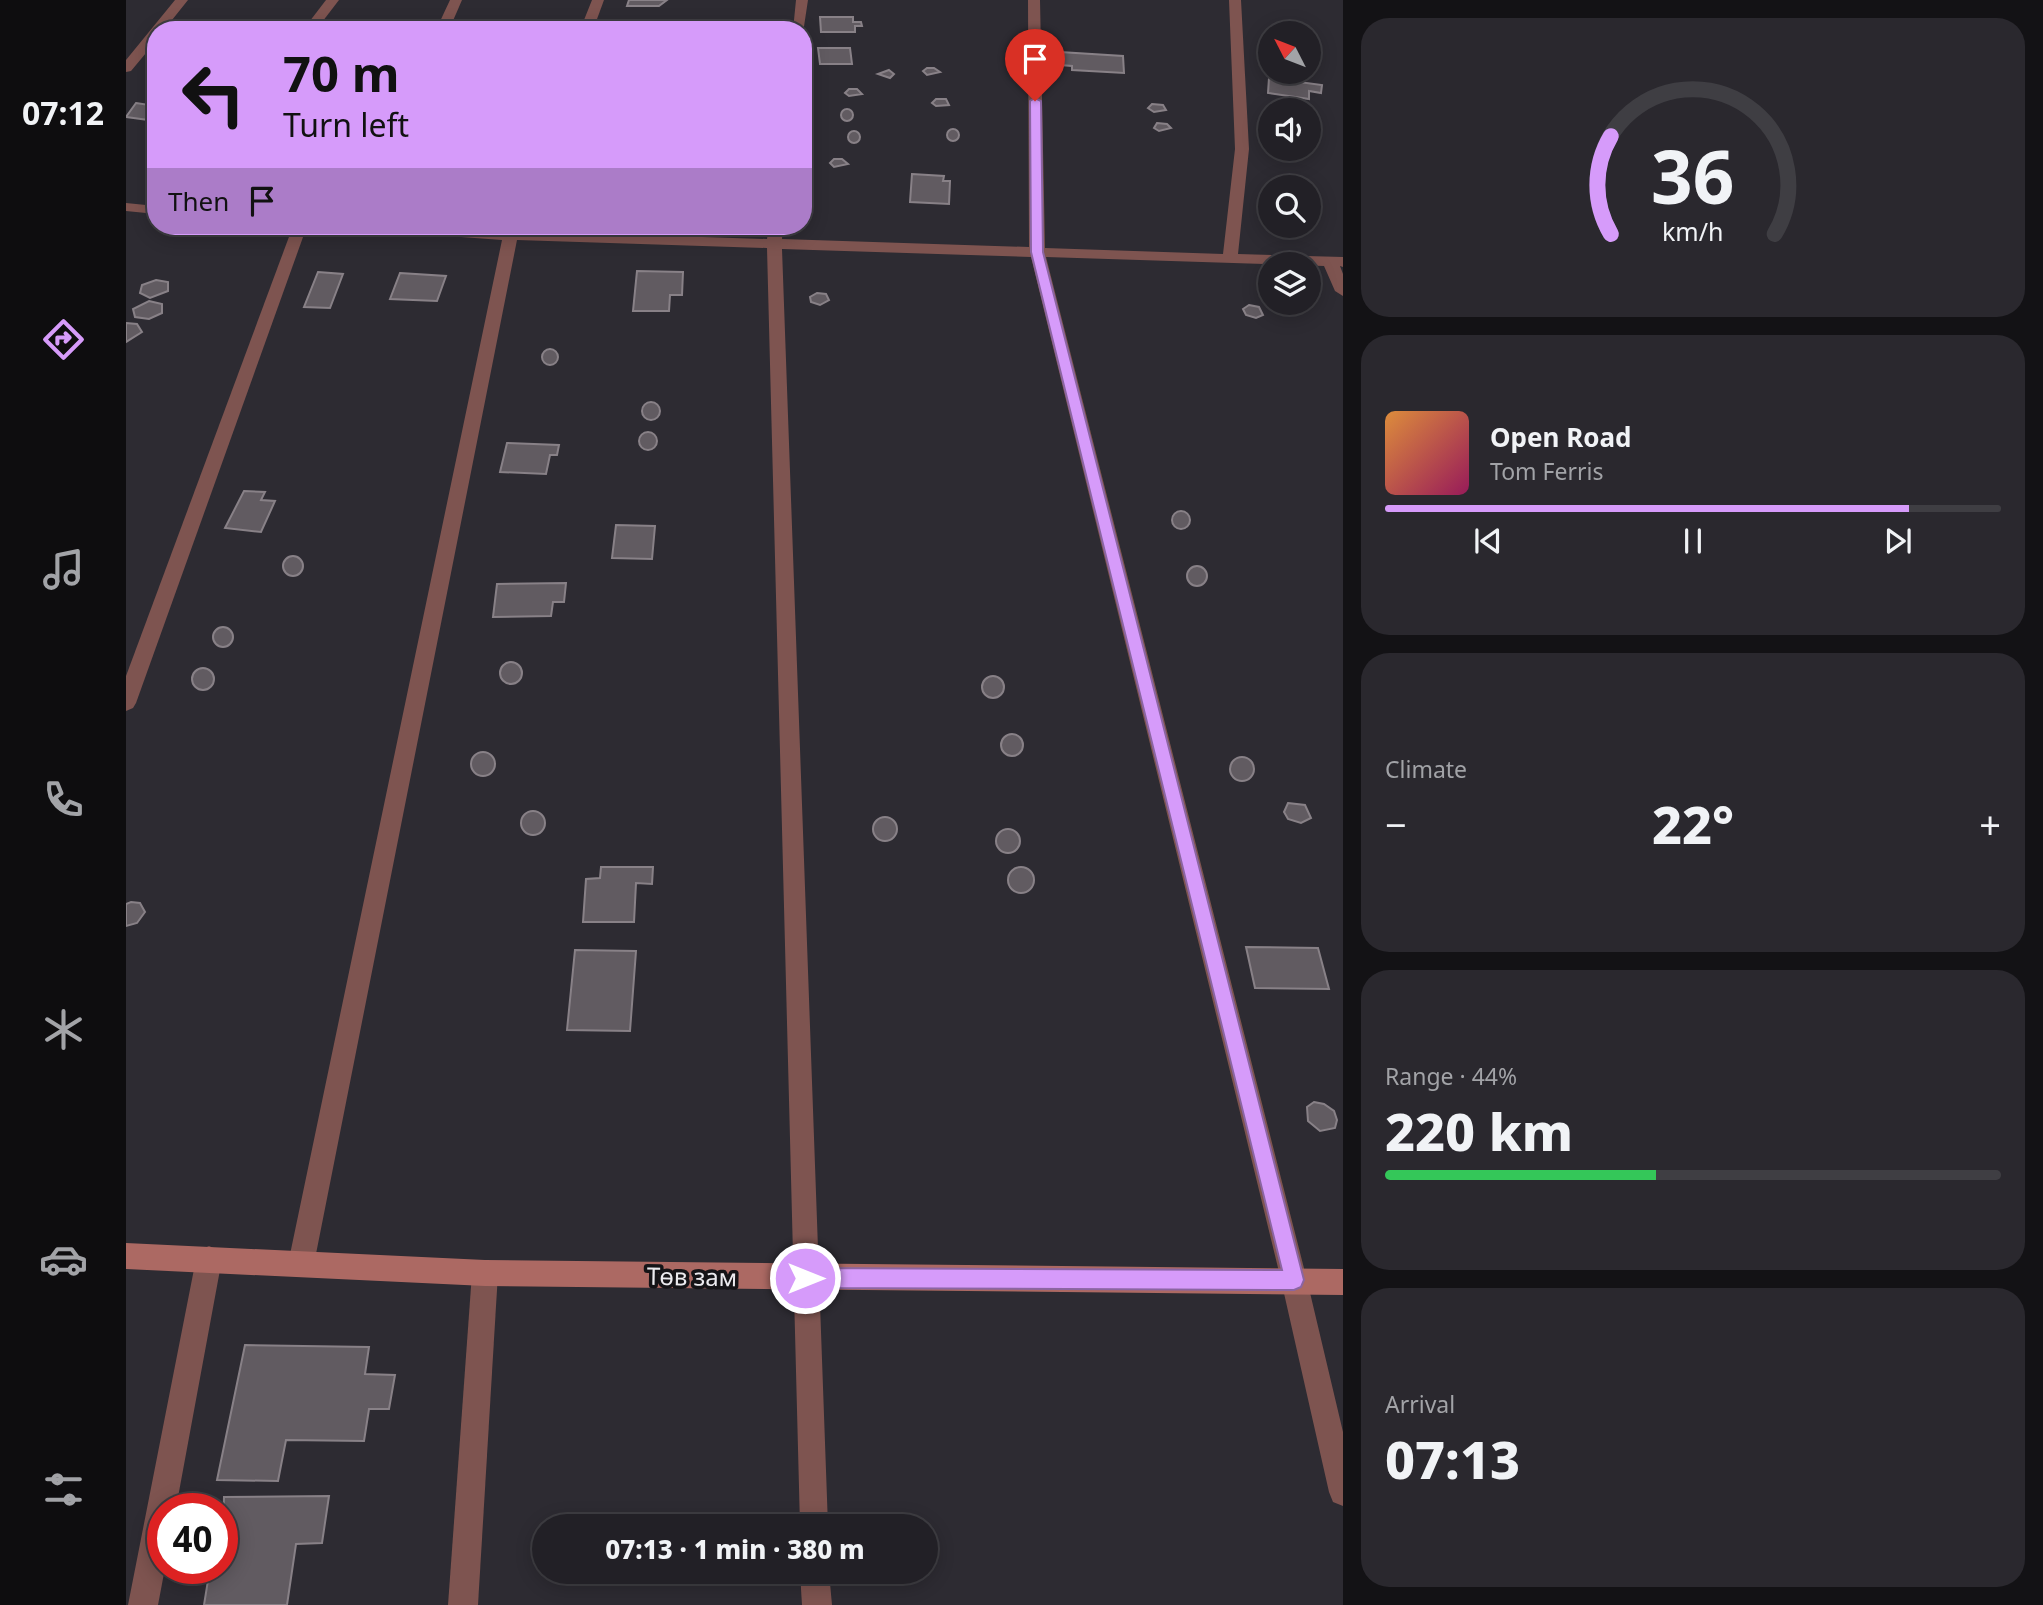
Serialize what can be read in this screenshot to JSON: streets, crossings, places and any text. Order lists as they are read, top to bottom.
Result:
{
  "streets": {
    "street": ["Төв зам"]
  },
  "north": "top left",
  "page": {
    "tabs": "07:12",
    "turn": ["70 m", "Turn left"],
    "then": "Then",
    "song": ["Open Road", "Tom Ferris"],
    "tile": [
      "Climate",
      ["Range · 44%", "220 km"],
      ["Arrival", "07:13"]
    ],
    "heat": ["−", "22°", "+"],
    "limit": "40",
    "trip": "07:13 · 1 min · 380 m",
    "gauge": ["36", "km/h"]
  }
}
